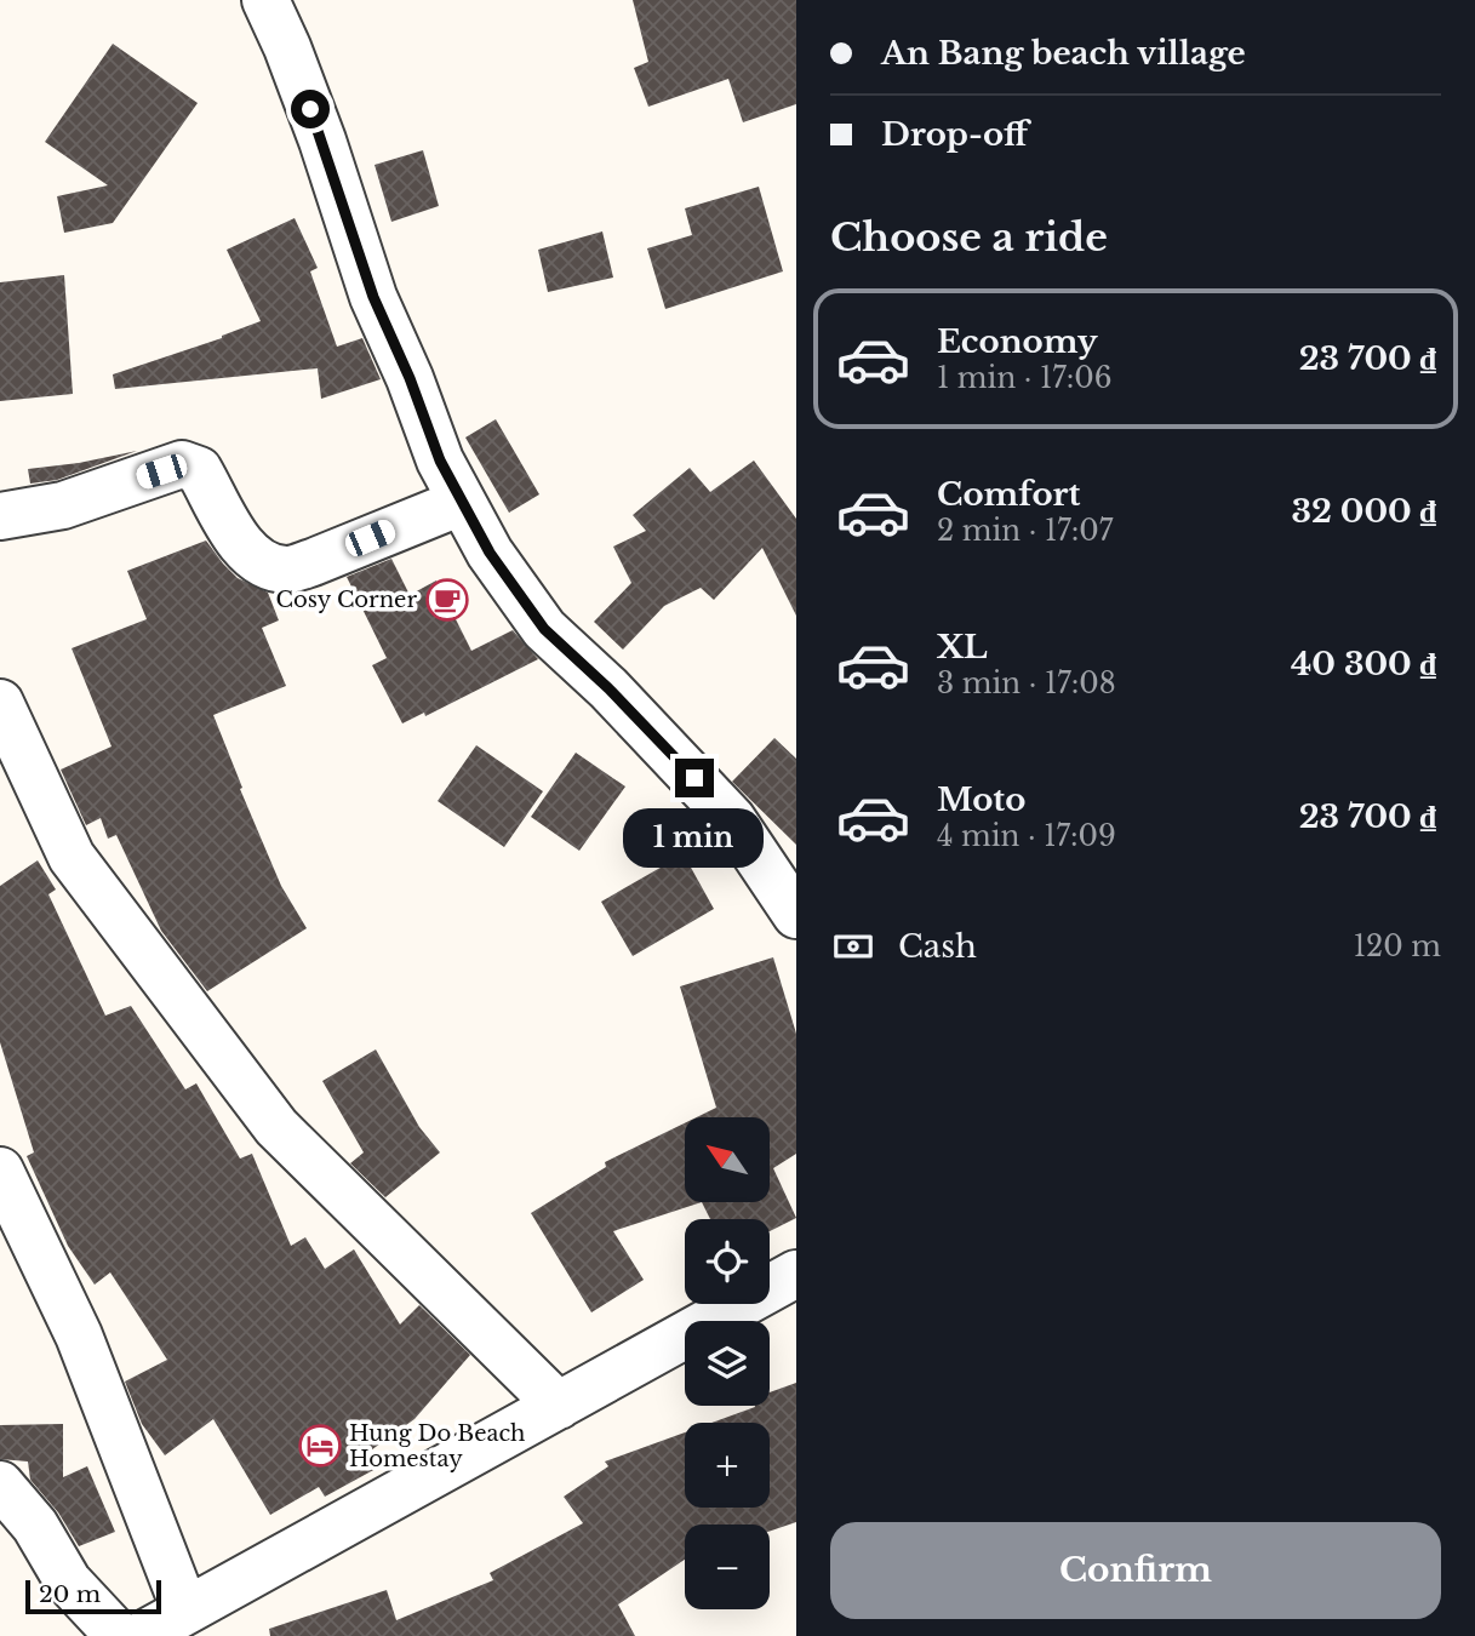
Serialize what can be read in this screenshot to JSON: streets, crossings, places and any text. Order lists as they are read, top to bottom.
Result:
{
  "places": {
    "cafe": ["Cosy Corner"],
    "hotel": ["Hung Do Beach Homestay"]
  },
  "scale_bar": "20 m",
  "north": "top left",
  "page": {
    "banner": ["An Bang beach village", "Drop-off"],
    "heading": "Choose a ride",
    "list": [
      {
        "name": "Economy",
        "note": "1 min · 17:06",
        "value": "23 700 ₫"
      },
      {
        "name": "Comfort",
        "note": "2 min · 17:07",
        "value": "32 000 ₫"
      },
      {
        "name": "XL",
        "note": "3 min · 17:08",
        "value": "40 300 ₫"
      },
      {
        "name": "Moto",
        "note": "4 min · 17:09",
        "value": "23 700 ₫"
      }
    ],
    "bubble": "1 min",
    "pay": ["Cash", "120 m"],
    "map_buttons": ["+", "−"],
    "buttons": "Confirm",
    "scale": "20 m"
  }
}
